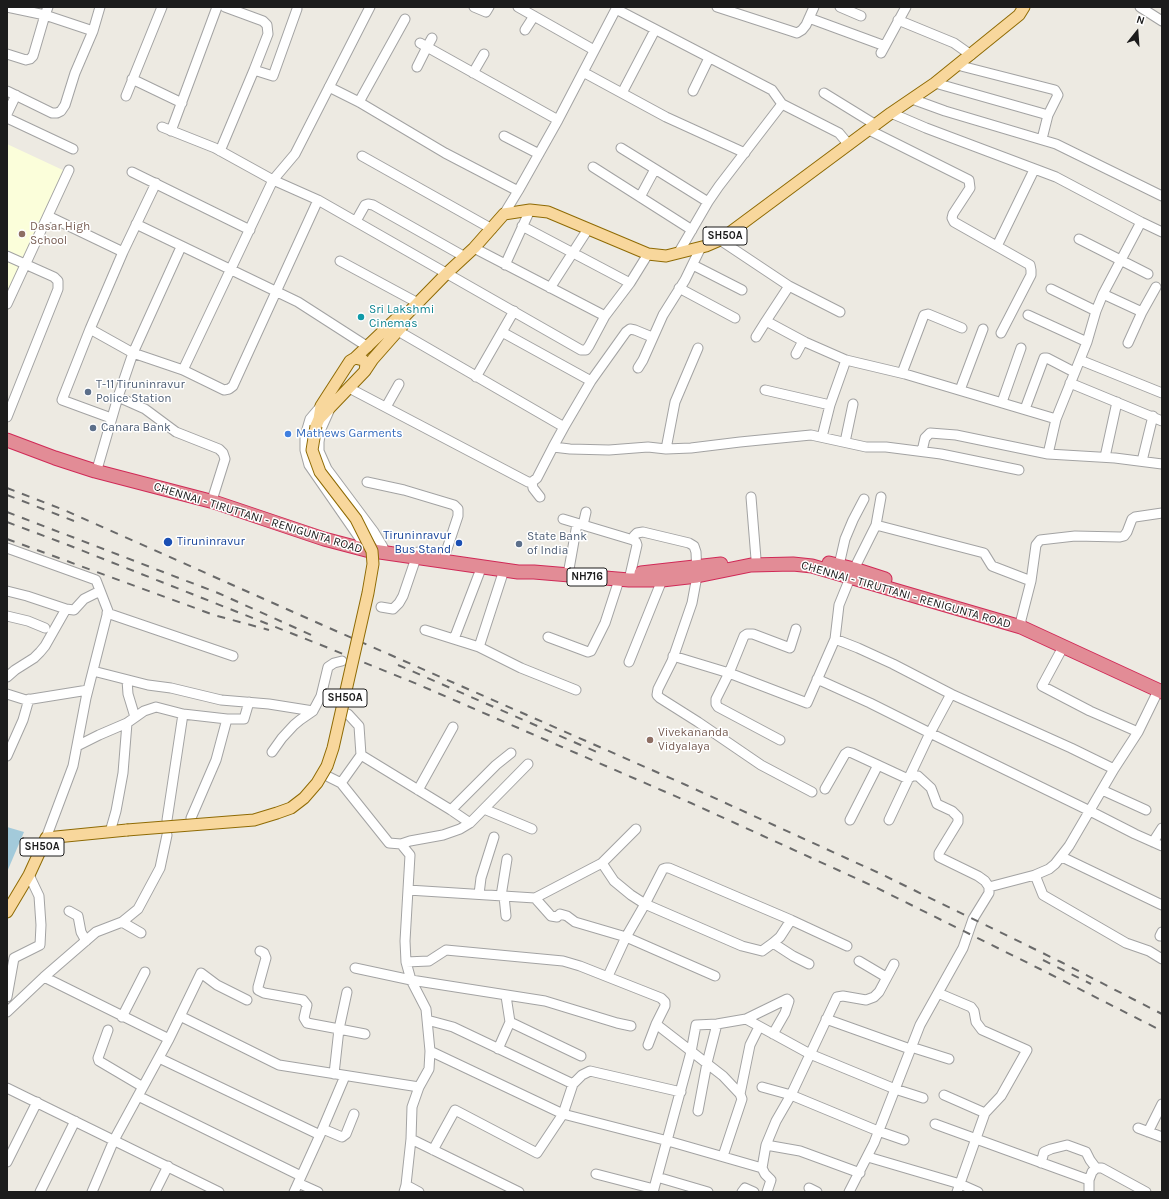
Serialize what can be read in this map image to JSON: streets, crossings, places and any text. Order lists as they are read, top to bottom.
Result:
{
  "streets": {
    "highway": ["CHENNAI - TIRUTTANI - RENIGUNTA ROAD", "NH716"],
    "main road": ["SH50A"]
  },
  "places": [
    "Dasar High School",
    "Sri Lakshmi Cinemas",
    "T-11 Tiruninravur Police Station",
    "Canara Bank",
    "Mathews Garments",
    "Tiruninravur",
    "Tiruninravur Bus Stand",
    "State Bank of India",
    "Vivekananda Vidyalaya"
  ],
  "north": "top"
}
